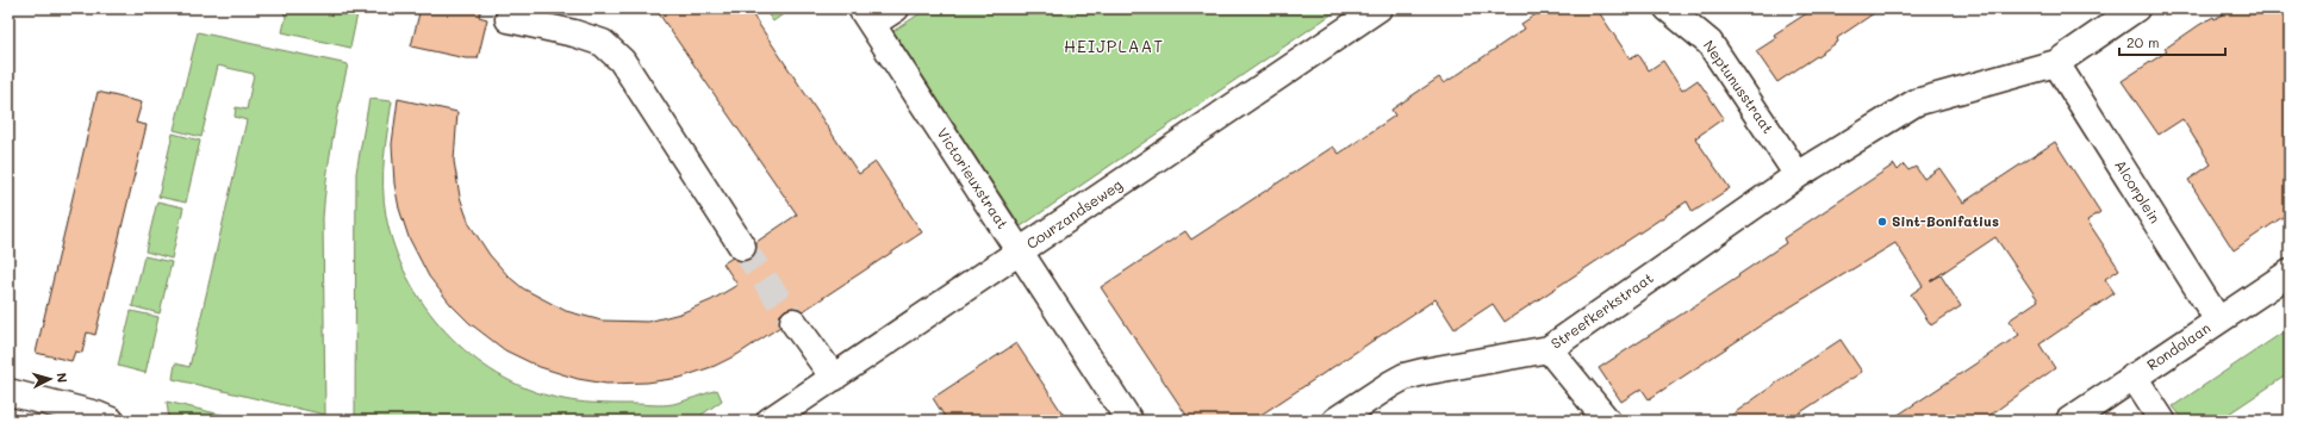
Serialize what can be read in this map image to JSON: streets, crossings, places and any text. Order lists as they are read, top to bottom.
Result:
{
  "streets": {
    "street": [
      "Neptunusstraat",
      "Victorieuxstraat",
      "Alcorplein",
      "Courzandseweg",
      "Streefkerkstraat",
      "Rondolaan"
    ]
  },
  "crossings": [
    ["Neptunusstraat", "Streefkerkstraat"],
    ["Victorieuxstraat", "Courzandseweg"],
    ["Alcorplein", "Rondolaan"]
  ],
  "districts": ["HEIJPLAAT"],
  "places": ["Sint-Bonifatius"],
  "scale_bar": "20 m",
  "north": "right"
}
